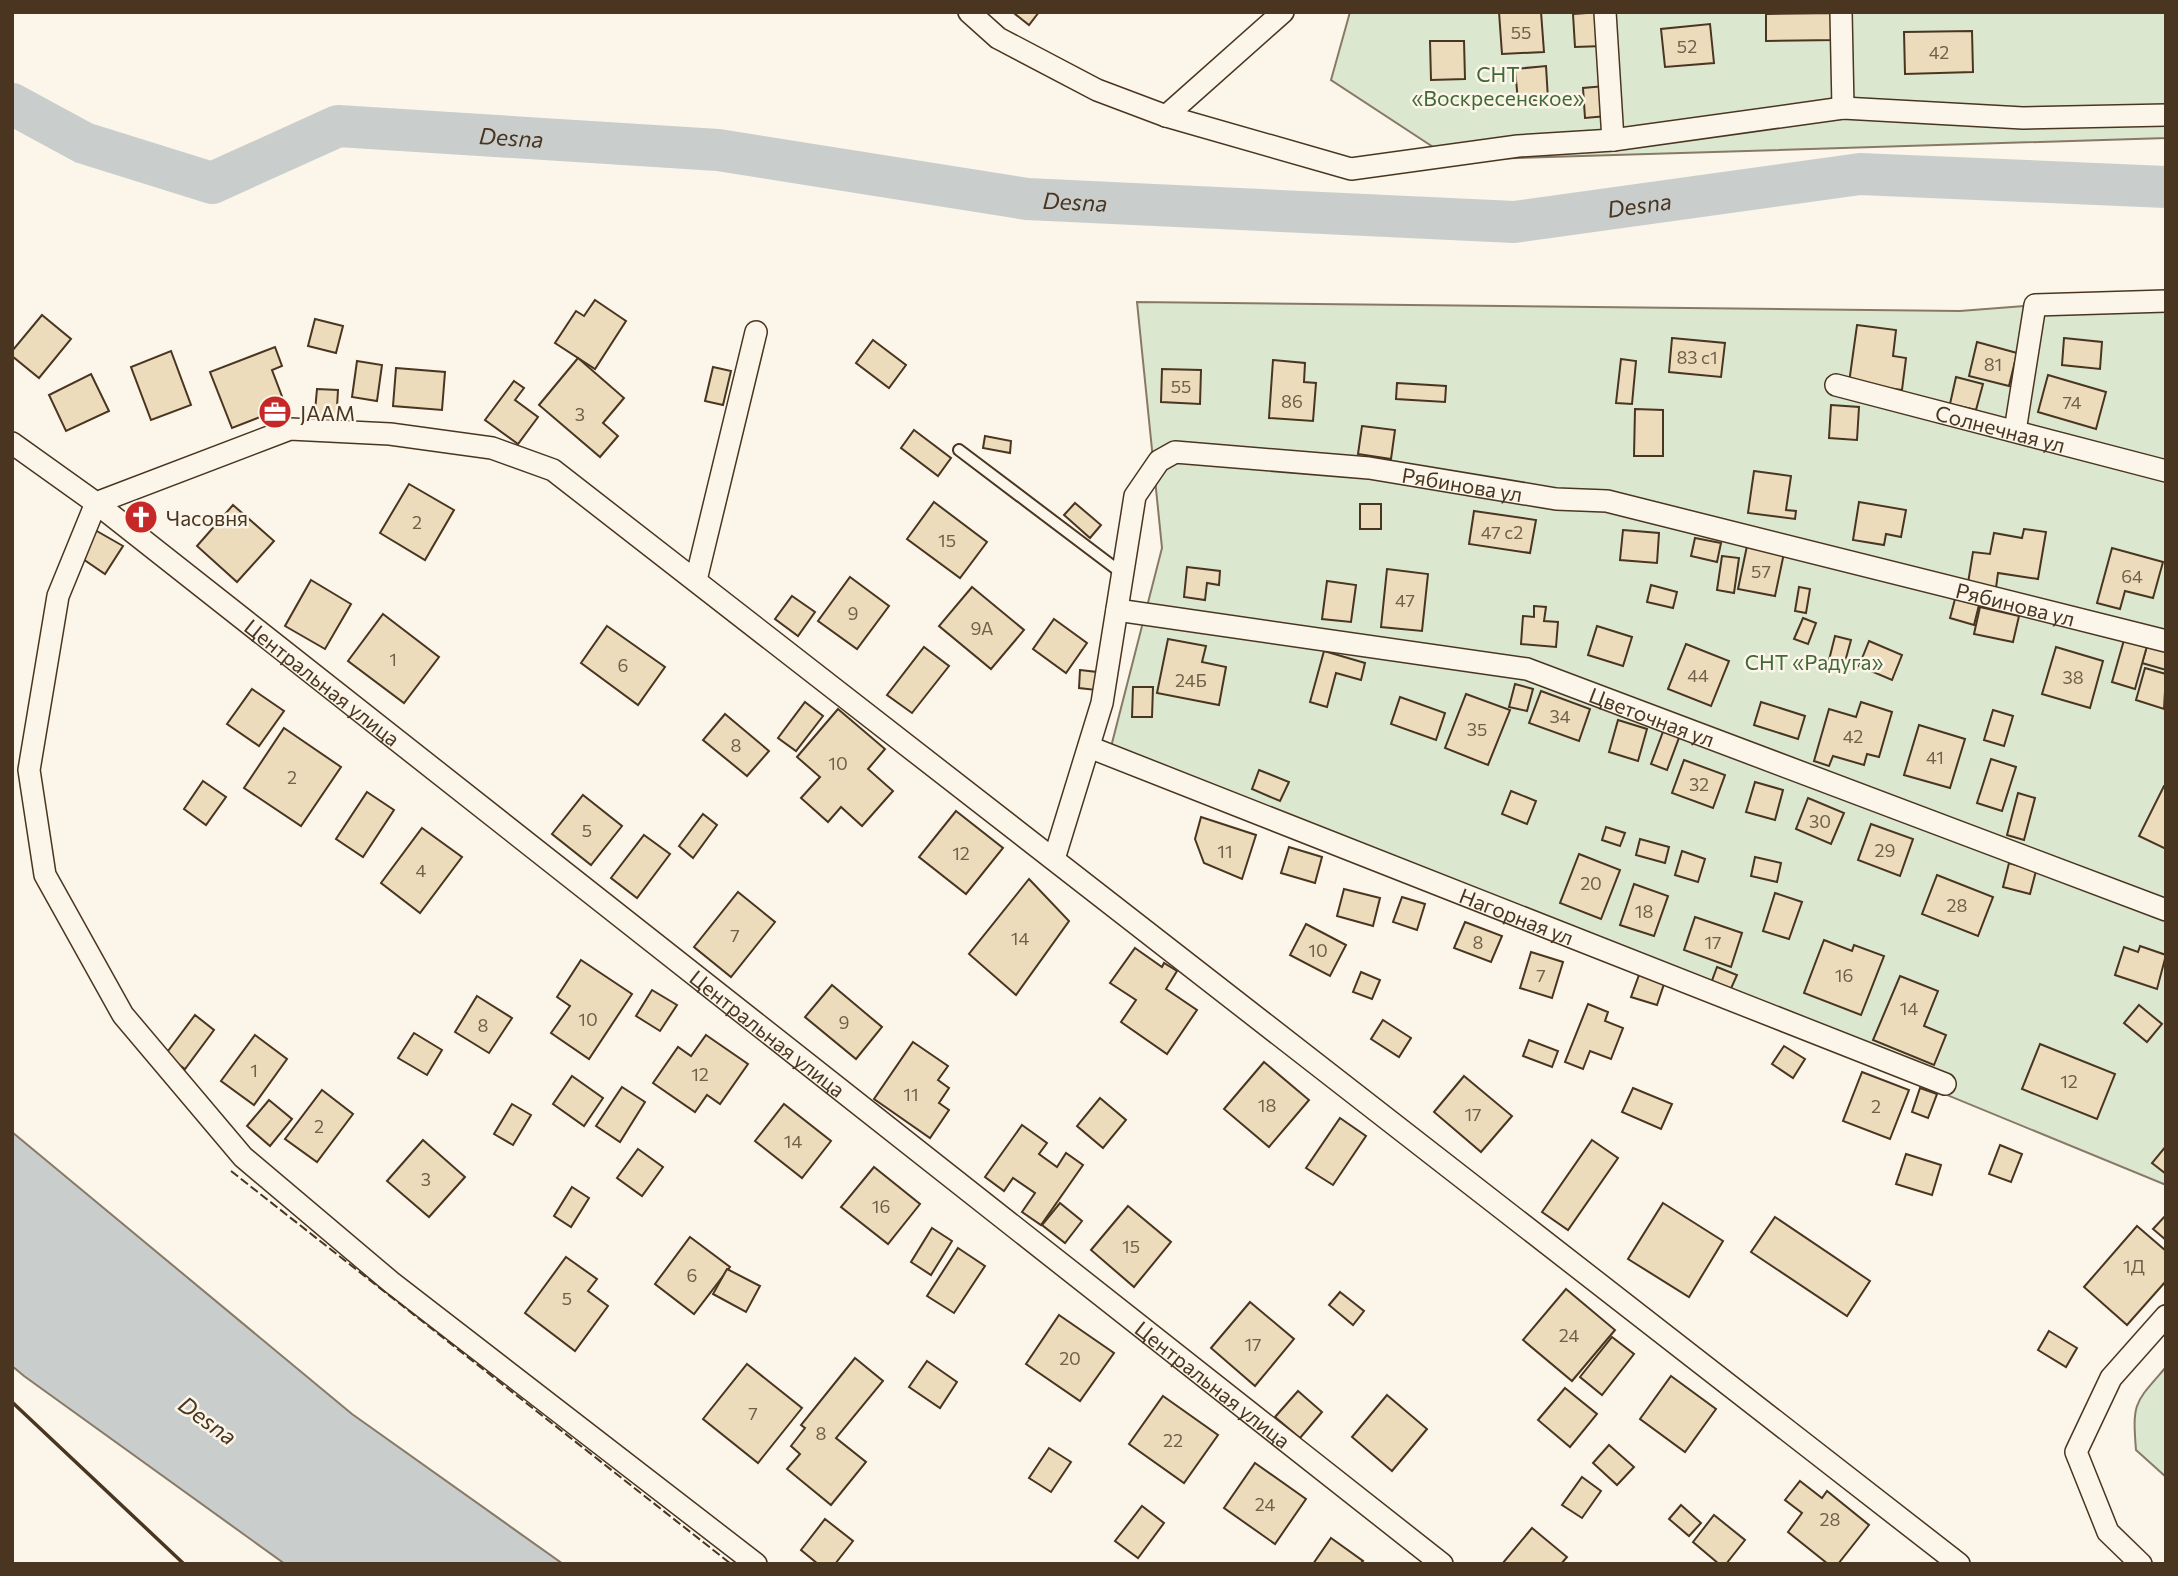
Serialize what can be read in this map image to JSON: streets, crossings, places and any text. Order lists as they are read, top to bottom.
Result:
{
  "streets": {
    "street": [
      "Солнечная ул",
      "Рябинова ул",
      "Центральная улица",
      "Цветочная ул",
      "Нагорная ул"
    ]
  },
  "crossings": [
    ["Рябинова ул", "Цветочная ул"],
    ["Рябинова ул", "Нагорная ул"]
  ],
  "water": ["Desna"],
  "parks": ["СНТ «Воскресенское»", "СНТ «Радуга»"],
  "places": {
    "office": ["JAAM"],
    "church": ["Часовня"]
  },
  "house_numbers": [
    "55",
    "52",
    "42",
    "83 с1",
    "81",
    "55",
    "86",
    "74",
    "3",
    "2",
    "47 с2",
    "15",
    "57",
    "64",
    "47",
    "9",
    "9А",
    "1",
    "6",
    "44",
    "38",
    "24Б",
    "34",
    "35",
    "42",
    "8",
    "41",
    "10",
    "2",
    "32",
    "30",
    "5",
    "29",
    "11",
    "12",
    "4",
    "20",
    "28",
    "18",
    "7",
    "14",
    "8",
    "17",
    "10",
    "7",
    "16",
    "14",
    "10",
    "9",
    "8",
    "1",
    "12",
    "12",
    "11",
    "18",
    "2",
    "17",
    "2",
    "14",
    "3",
    "16",
    "15",
    "1Д",
    "6",
    "5",
    "24",
    "17",
    "20",
    "7",
    "8",
    "22",
    "24",
    "28"
  ]
}
